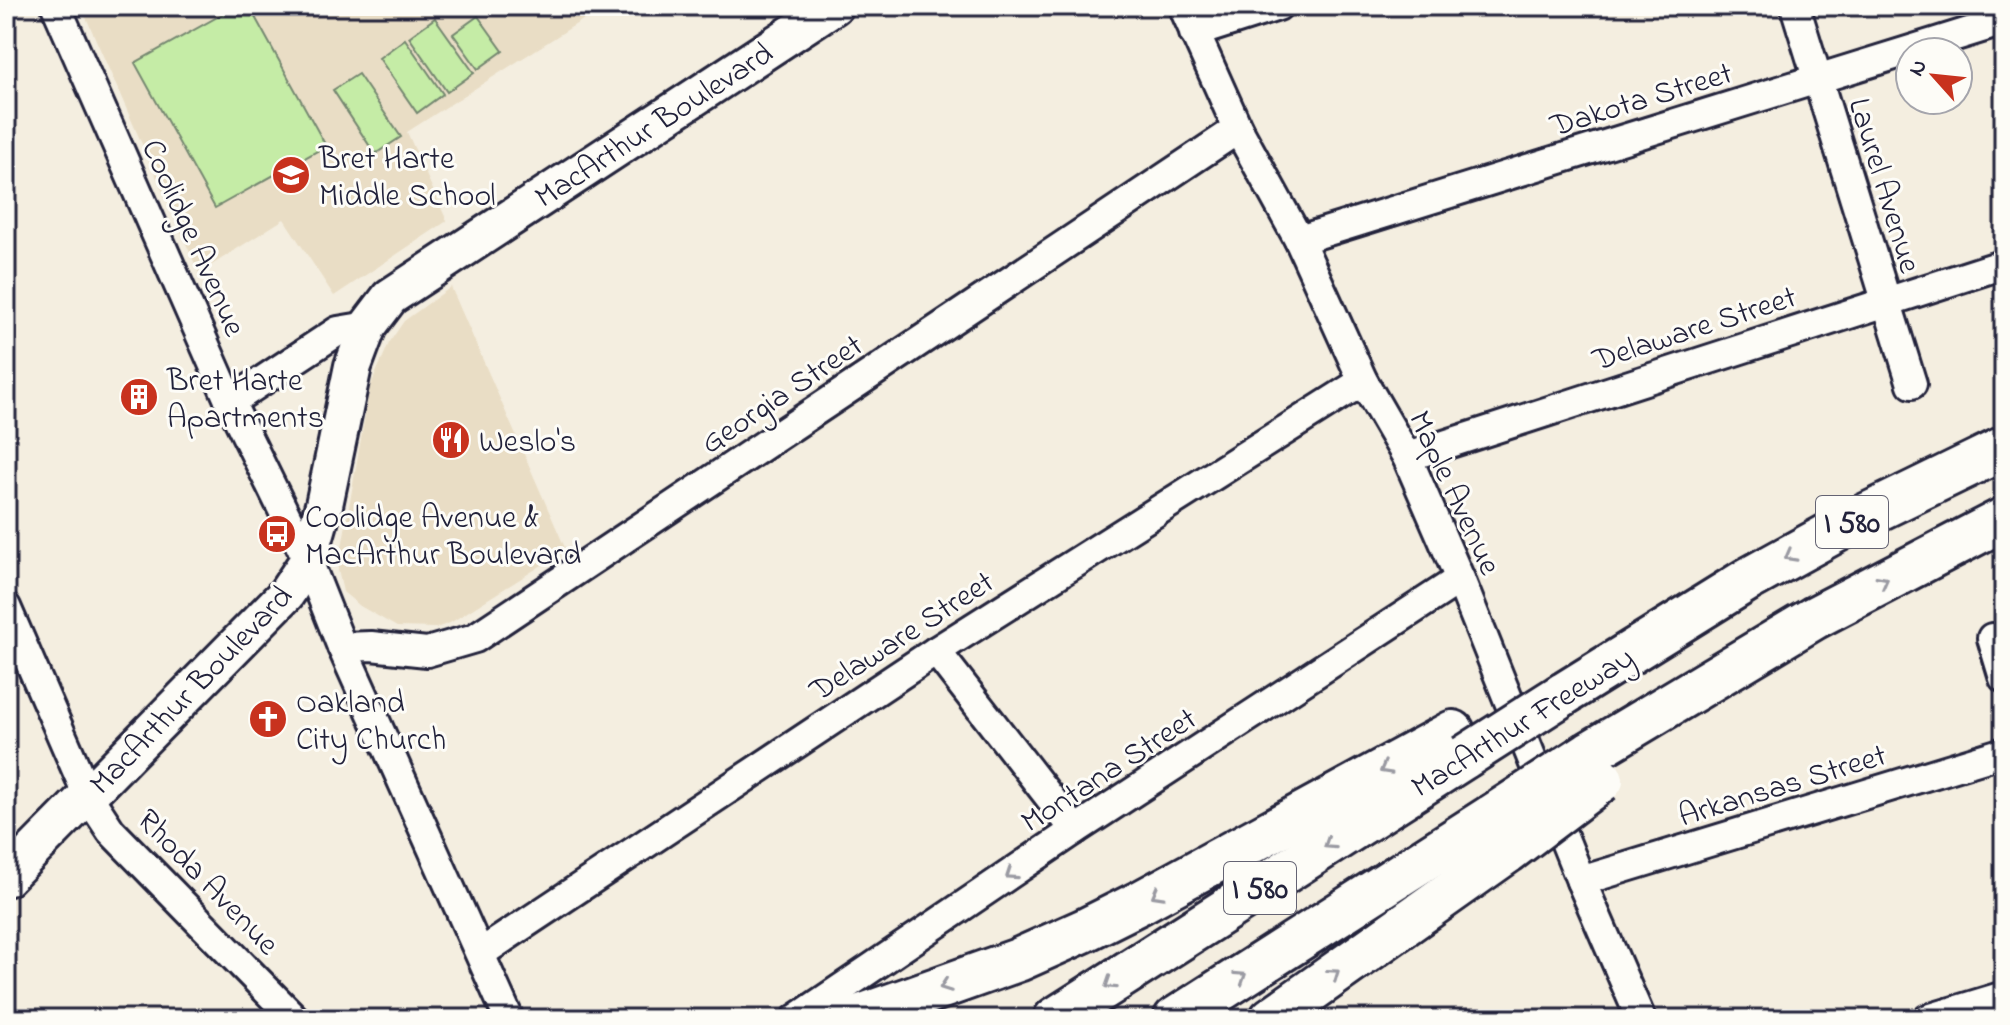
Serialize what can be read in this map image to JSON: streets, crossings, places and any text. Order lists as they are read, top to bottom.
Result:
{
  "streets": {
    "highway": ["I 580", "MacArthur Freeway"],
    "main road": ["MacArthur Boulevard"],
    "street": [
      "Dakota Street",
      "Laurel Avenue",
      "Coolidge Avenue",
      "Delaware Street",
      "Georgia Street",
      "Maple Avenue",
      "Montana Street",
      "Arkansas Street",
      "Rhoda Avenue"
    ]
  },
  "crossings": [
    ["Dakota Street", "Laurel Avenue"],
    ["Dakota Street", "Maple Avenue"],
    ["MacArthur Boulevard", "Coolidge Avenue"],
    ["MacArthur Boulevard", "Rhoda Avenue"],
    ["Laurel Avenue", "Delaware Street"],
    ["Coolidge Avenue", "Delaware Street"],
    ["Coolidge Avenue", "Georgia Street"],
    ["Delaware Street", "Maple Avenue"],
    ["Georgia Street", "Maple Avenue"],
    ["Maple Avenue", "Montana Street"],
    ["Maple Avenue", "Arkansas Street"],
    ["I 580", "MacArthur Freeway"]
  ],
  "one_way": ["Montana Street"],
  "places": {
    "school or university": ["Bret Harte Middle School"],
    "building": ["Bret Harte Apartments"],
    "restaurant": ["Weslo's"],
    "bus stop": ["Coolidge Avenue & MacArthur Boulevard"],
    "church": ["Oakland City Church"]
  },
  "north": "top left"
}
